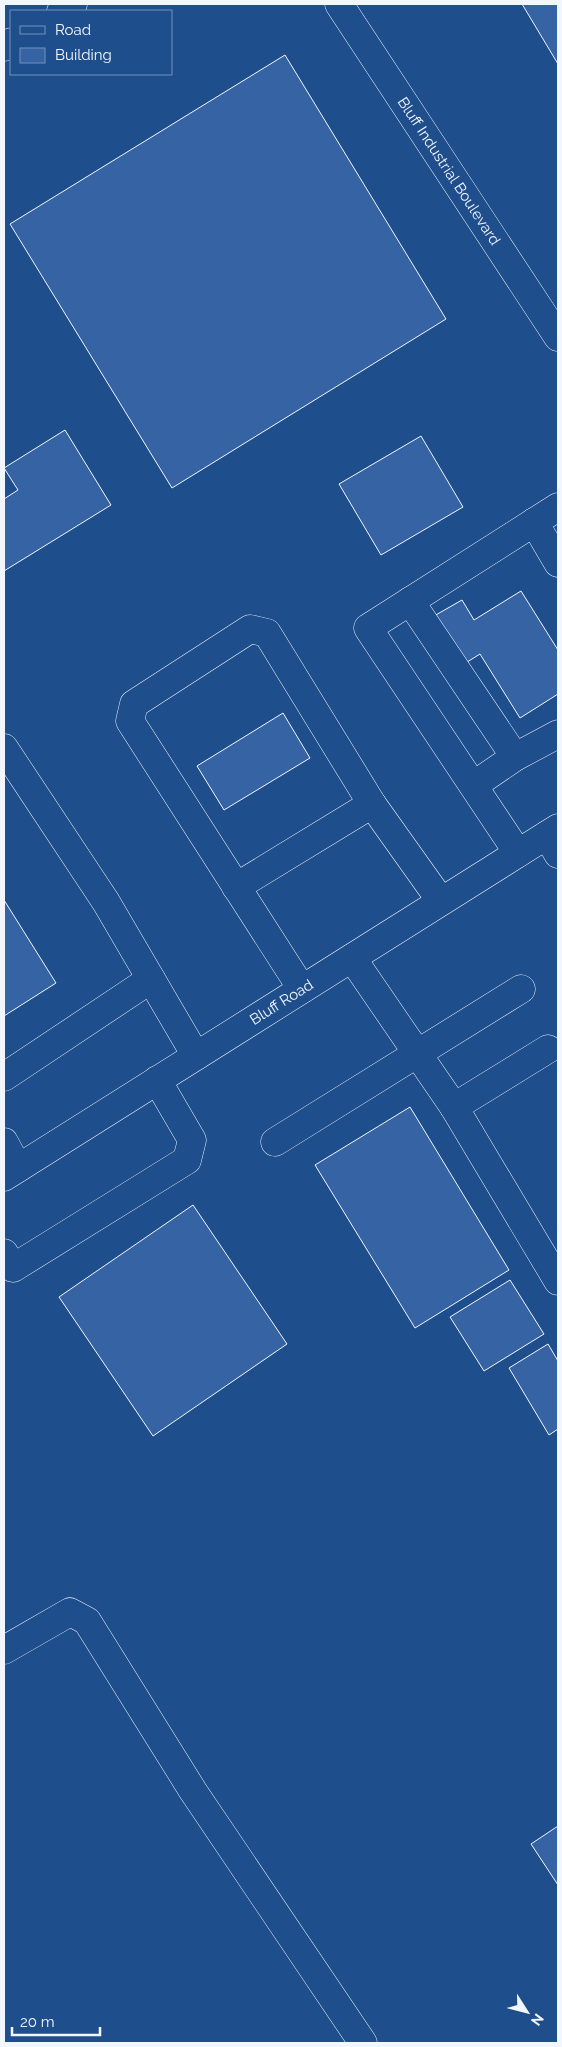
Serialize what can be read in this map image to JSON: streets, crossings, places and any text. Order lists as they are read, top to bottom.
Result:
{
  "streets": {
    "main road": ["Bluff Industrial Boulevard", "Bluff Road"]
  },
  "legend": ["Road", "Building"],
  "scale_bar": "20 m",
  "north": "bottom right"
}
